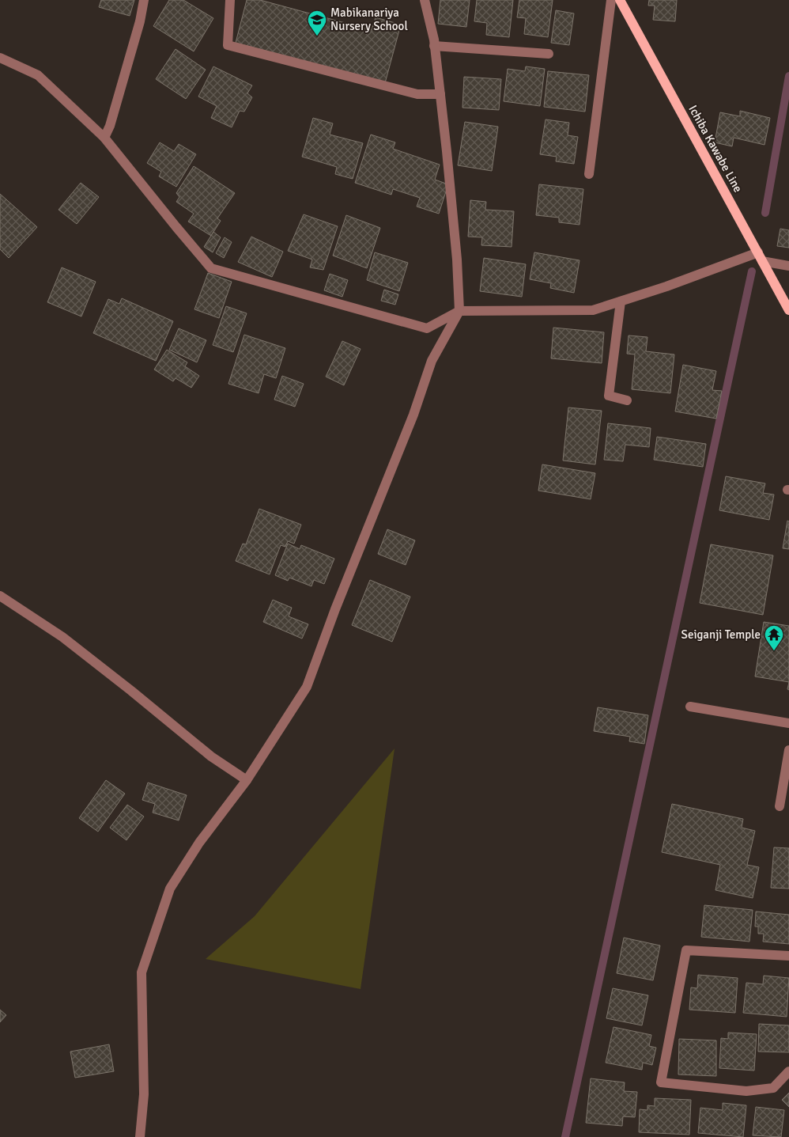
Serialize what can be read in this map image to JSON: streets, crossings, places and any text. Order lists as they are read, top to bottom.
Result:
{
  "streets": {
    "main road": ["Ichiba Kawabe Line"]
  },
  "places": {
    "school or university": ["Mabikanariya Nursery School"],
    "temple": ["Seiganji Temple"]
  }
}
